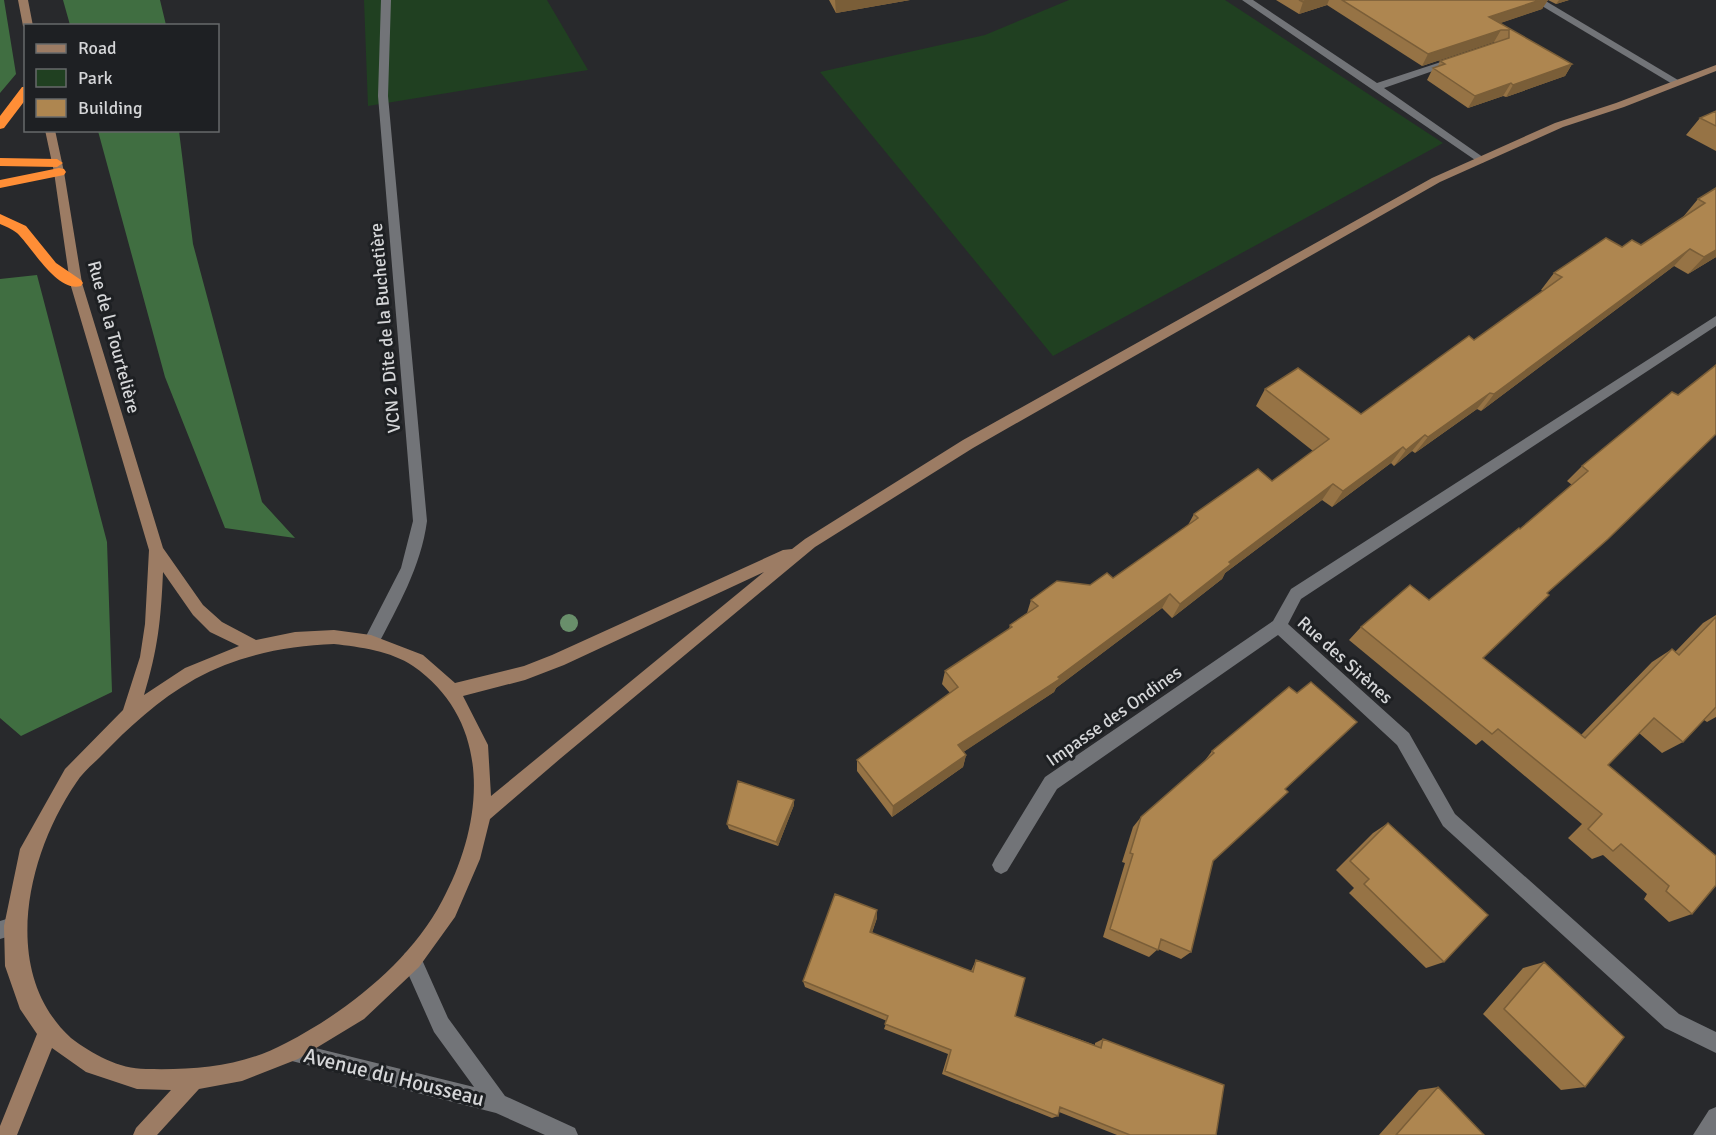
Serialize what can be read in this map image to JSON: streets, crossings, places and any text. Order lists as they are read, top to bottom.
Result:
{
  "streets": {
    "main road": ["Rue de la Tourtelière"],
    "street": [
      "VCN 2 Dite de la Buchetière",
      "Rue des Sirènes",
      "Impasse des Ondines",
      "Avenue du Housseau"
    ]
  },
  "crossings": [
    ["Rue des Sirènes", "Impasse des Ondines"]
  ],
  "legend": ["Road", "Park", "Building"]
}
